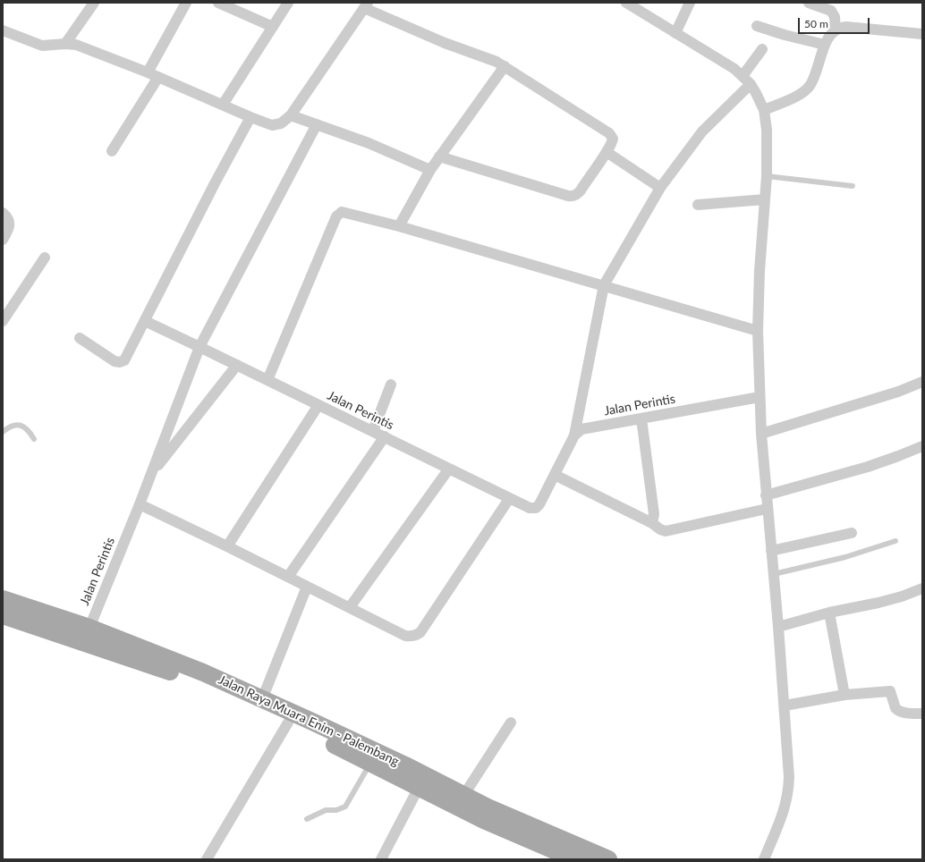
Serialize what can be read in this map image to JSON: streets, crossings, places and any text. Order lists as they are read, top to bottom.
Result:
{
  "streets": {
    "main road": ["Jalan Raya Muara Enim - Palembang"],
    "street": ["Jalan Perintis"]
  },
  "crossings": [
    ["Jalan Perintis", "Jalan Raya Muara Enim - Palembang"]
  ],
  "scale_bar": "50 m"
}
